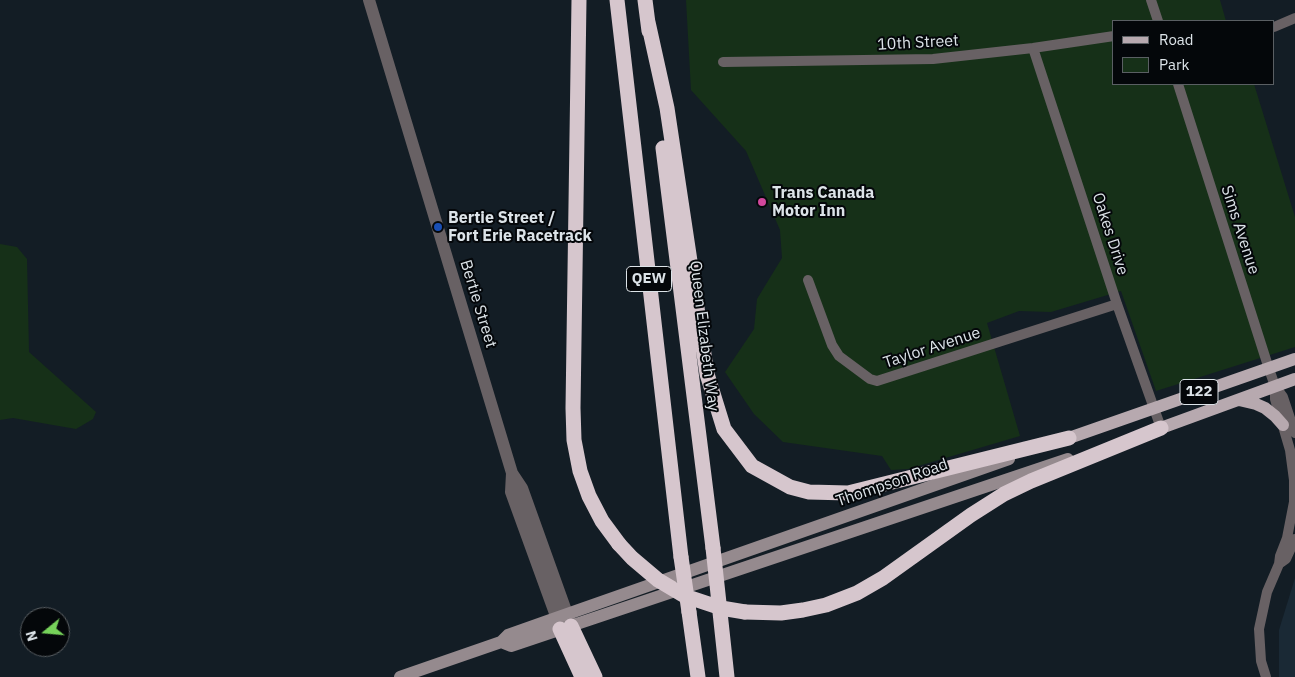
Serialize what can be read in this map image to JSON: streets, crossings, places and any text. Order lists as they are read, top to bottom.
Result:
{
  "streets": {
    "highway": ["QEW", "Queen Elizabeth Way"],
    "main road": ["122", "Thompson Road"],
    "street": [
      "10th Street",
      "Sims Avenue",
      "Oakes Drive",
      "Bertie Street",
      "Taylor Avenue"
    ]
  },
  "crossings": [
    ["10th Street", "Oakes Drive"],
    ["Sims Avenue", "Thompson Road"],
    ["Oakes Drive", "Taylor Avenue"],
    ["Oakes Drive", "Thompson Road"],
    ["Bertie Street", "Thompson Road"]
  ],
  "places": ["Trans Canada Motor Inn", "Bertie Street / Fort Erie Racetrack"],
  "legend": ["Road", "Park"],
  "north": "left"
}
